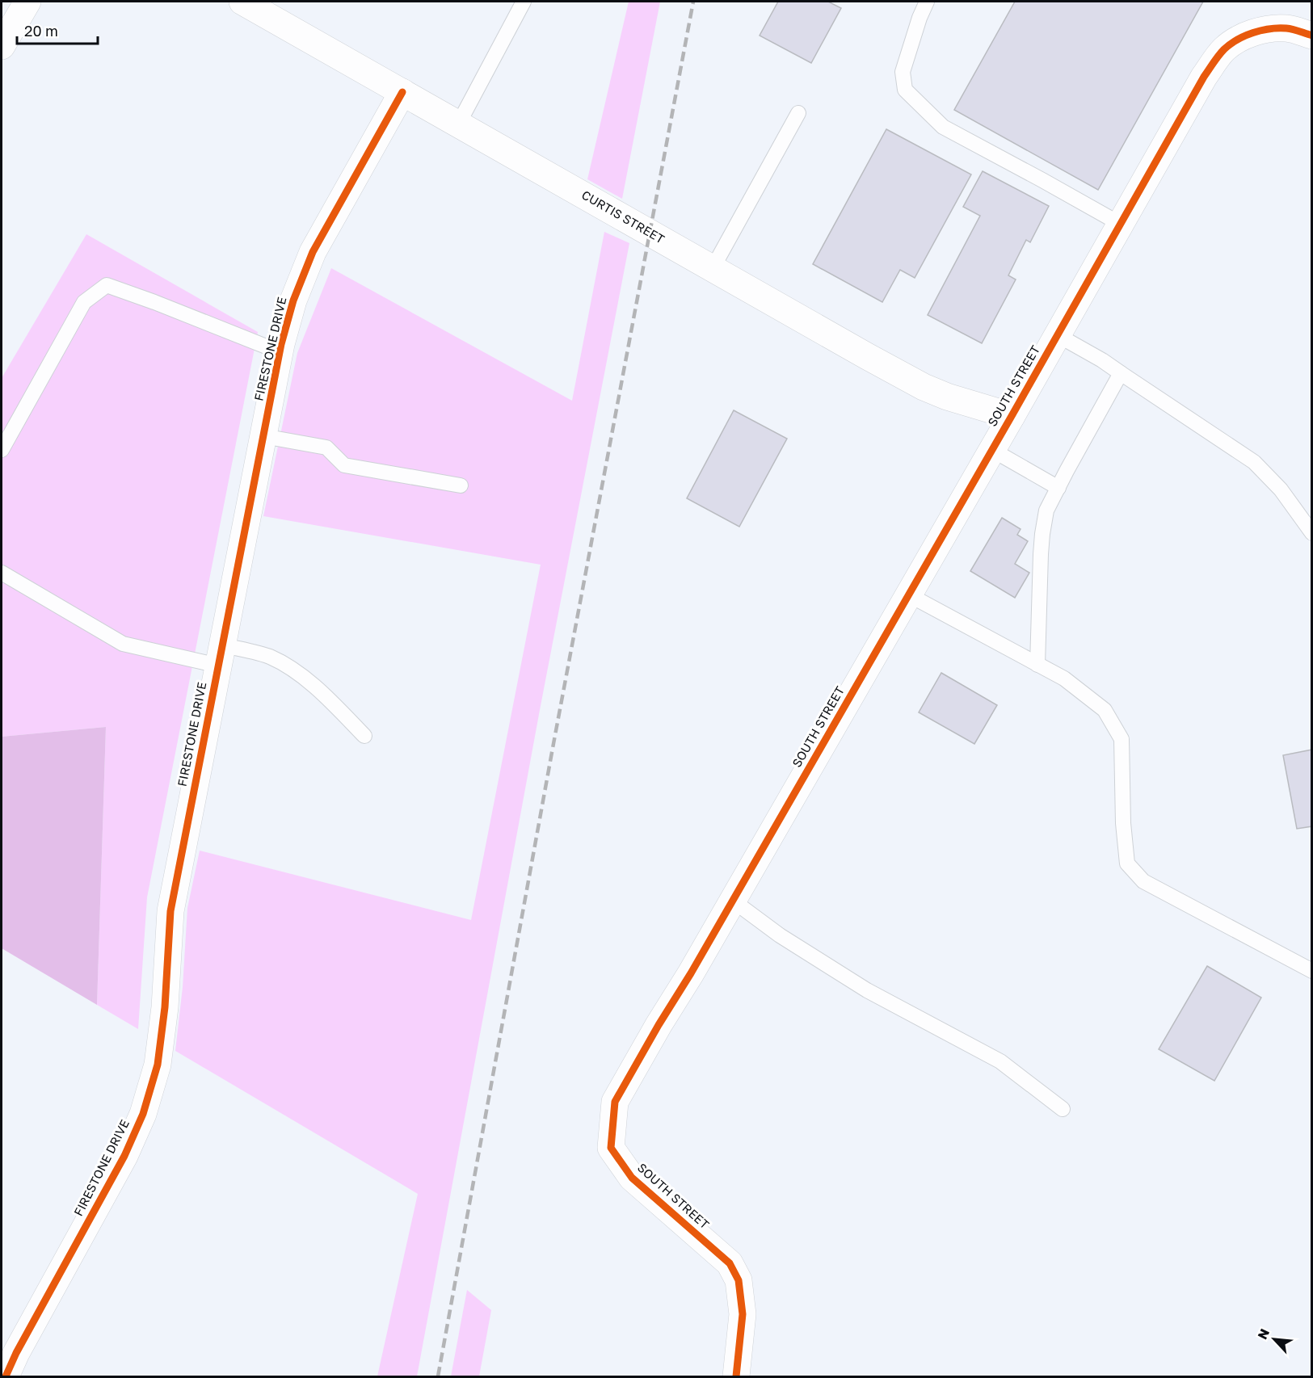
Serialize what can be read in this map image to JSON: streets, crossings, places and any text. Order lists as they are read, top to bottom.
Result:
{
  "streets": {
    "street": ["CURTIS STREET", "FIRESTONE DRIVE", "SOUTH STREET"]
  },
  "crossings": [
    ["CURTIS STREET", "FIRESTONE DRIVE"],
    ["CURTIS STREET", "SOUTH STREET"]
  ],
  "scale_bar": "20 m",
  "north": "top left"
}
